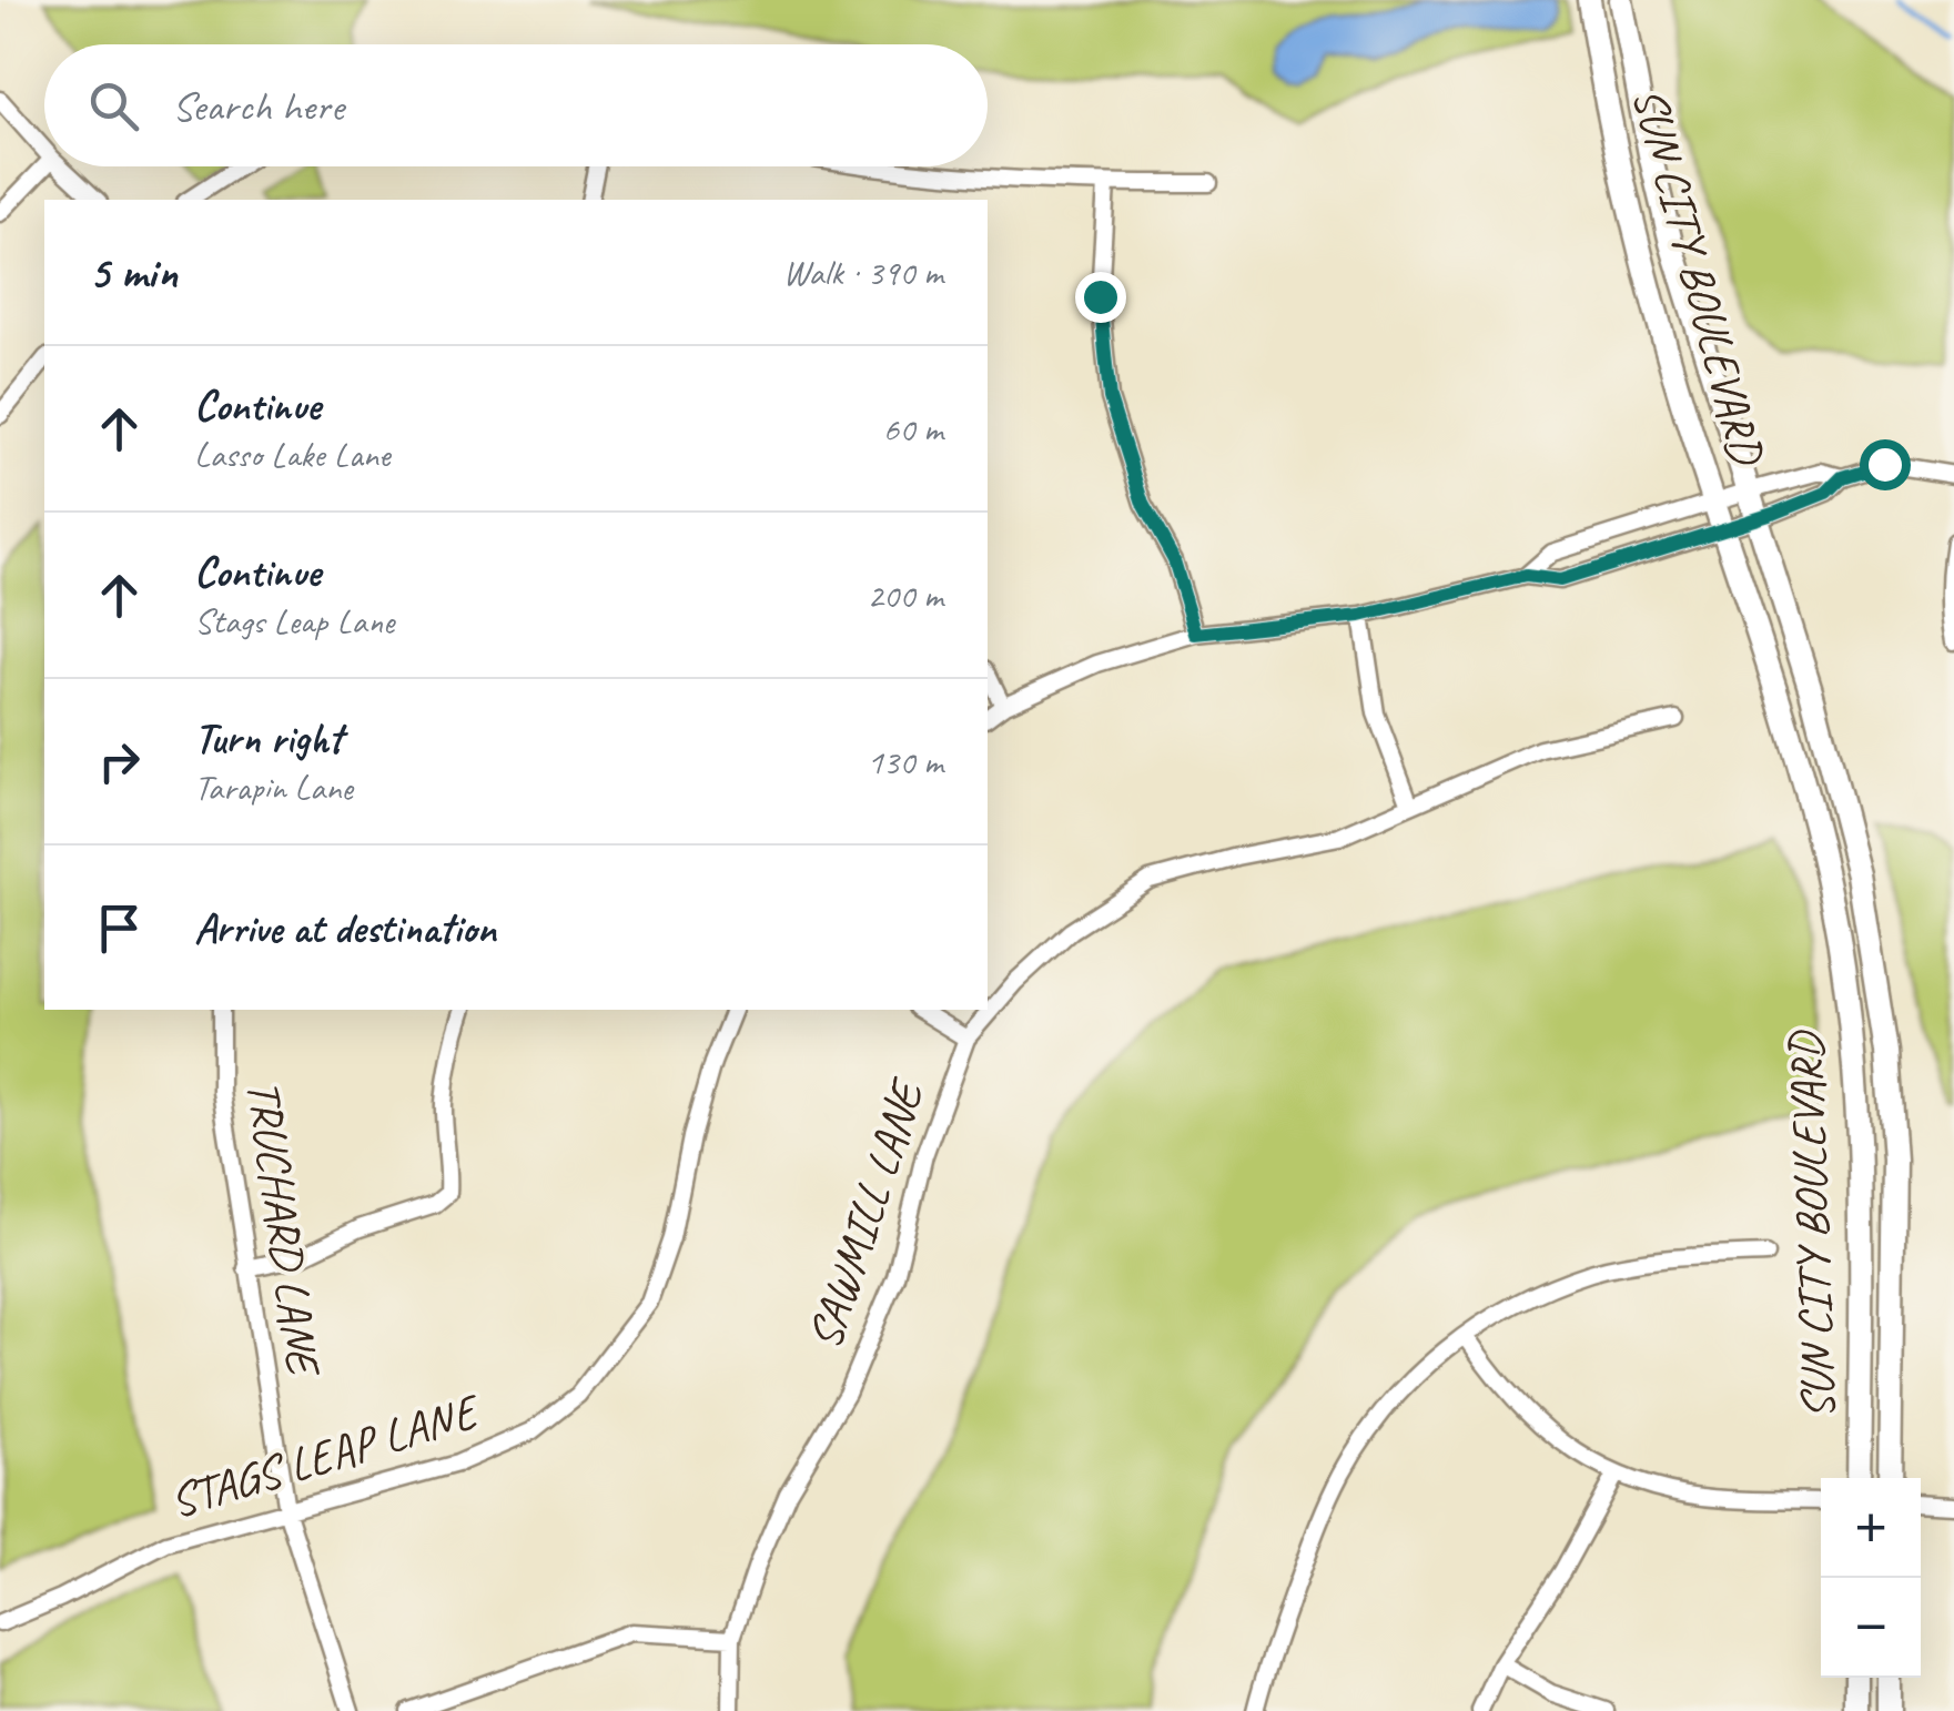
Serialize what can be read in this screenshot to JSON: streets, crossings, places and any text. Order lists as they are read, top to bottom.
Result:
{
  "streets": {
    "street": [
      "SUN CITY BOULEVARD",
      "SAWMILL LANE",
      "TRUCHARD LANE",
      "STAGS LEAP LANE"
    ]
  },
  "crossings": [
    ["TRUCHARD LANE", "STAGS LEAP LANE"]
  ],
  "page": {
    "search": "Search here",
    "heading": ["5 min", "Walk · 390 m"],
    "list": [
      ["Continue", "Lasso Lake Lane", "60 m"],
      ["Continue", "Stags Leap Lane", "200 m"],
      ["Turn right", "Tarapin Lane", "130 m"],
      "Arrive at destination"
    ],
    "map_buttons": ["+", "−"]
  }
}
